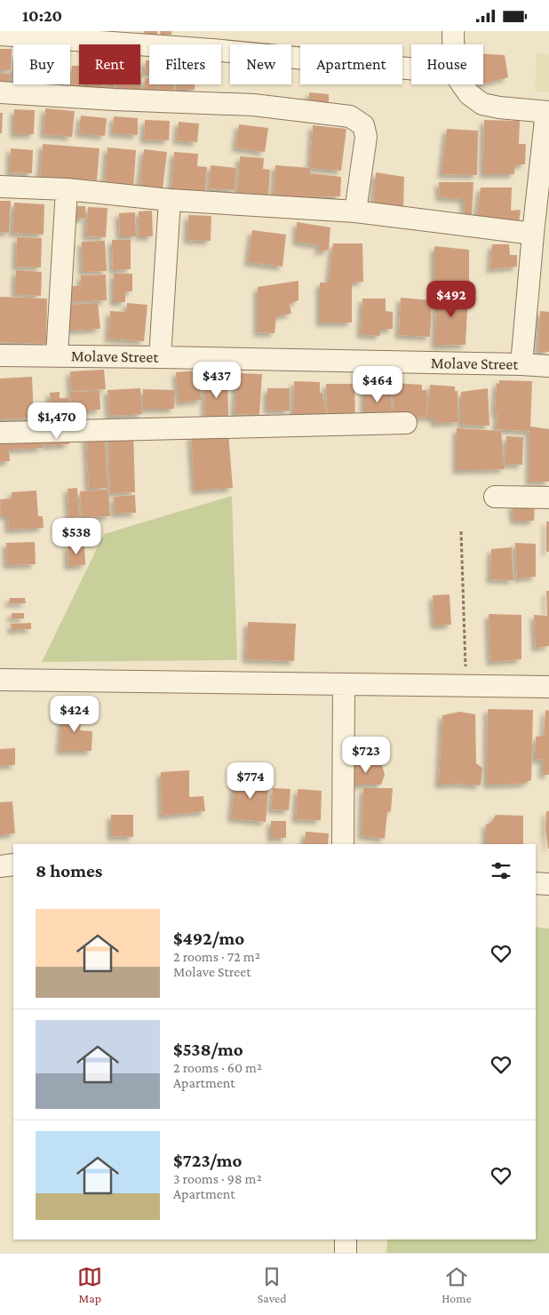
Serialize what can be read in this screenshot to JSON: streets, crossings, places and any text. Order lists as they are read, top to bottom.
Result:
{
  "streets": {
    "street": ["Molave Street"]
  },
  "page": {
    "status": "10:20",
    "chip": [
      "Buy",
      "Rent",
      "Filters",
      "New",
      "Apartment",
      "House"
    ],
    "price": [
      "$492",
      "$437",
      "$464",
      "$1,470",
      "$538",
      "$424",
      "$723",
      "$774"
    ],
    "heading": "8 homes",
    "list": [
      {
        "name": "$492/mo",
        "note": "2 rooms · 72 m² · Molave Street"
      },
      {
        "name": "$538/mo",
        "note": "2 rooms · 60 m² · Apartment"
      },
      {
        "name": "$723/mo",
        "note": "3 rooms · 98 m² · Apartment"
      }
    ],
    "tabs": ["Map", "Saved", "Home"]
  }
}
